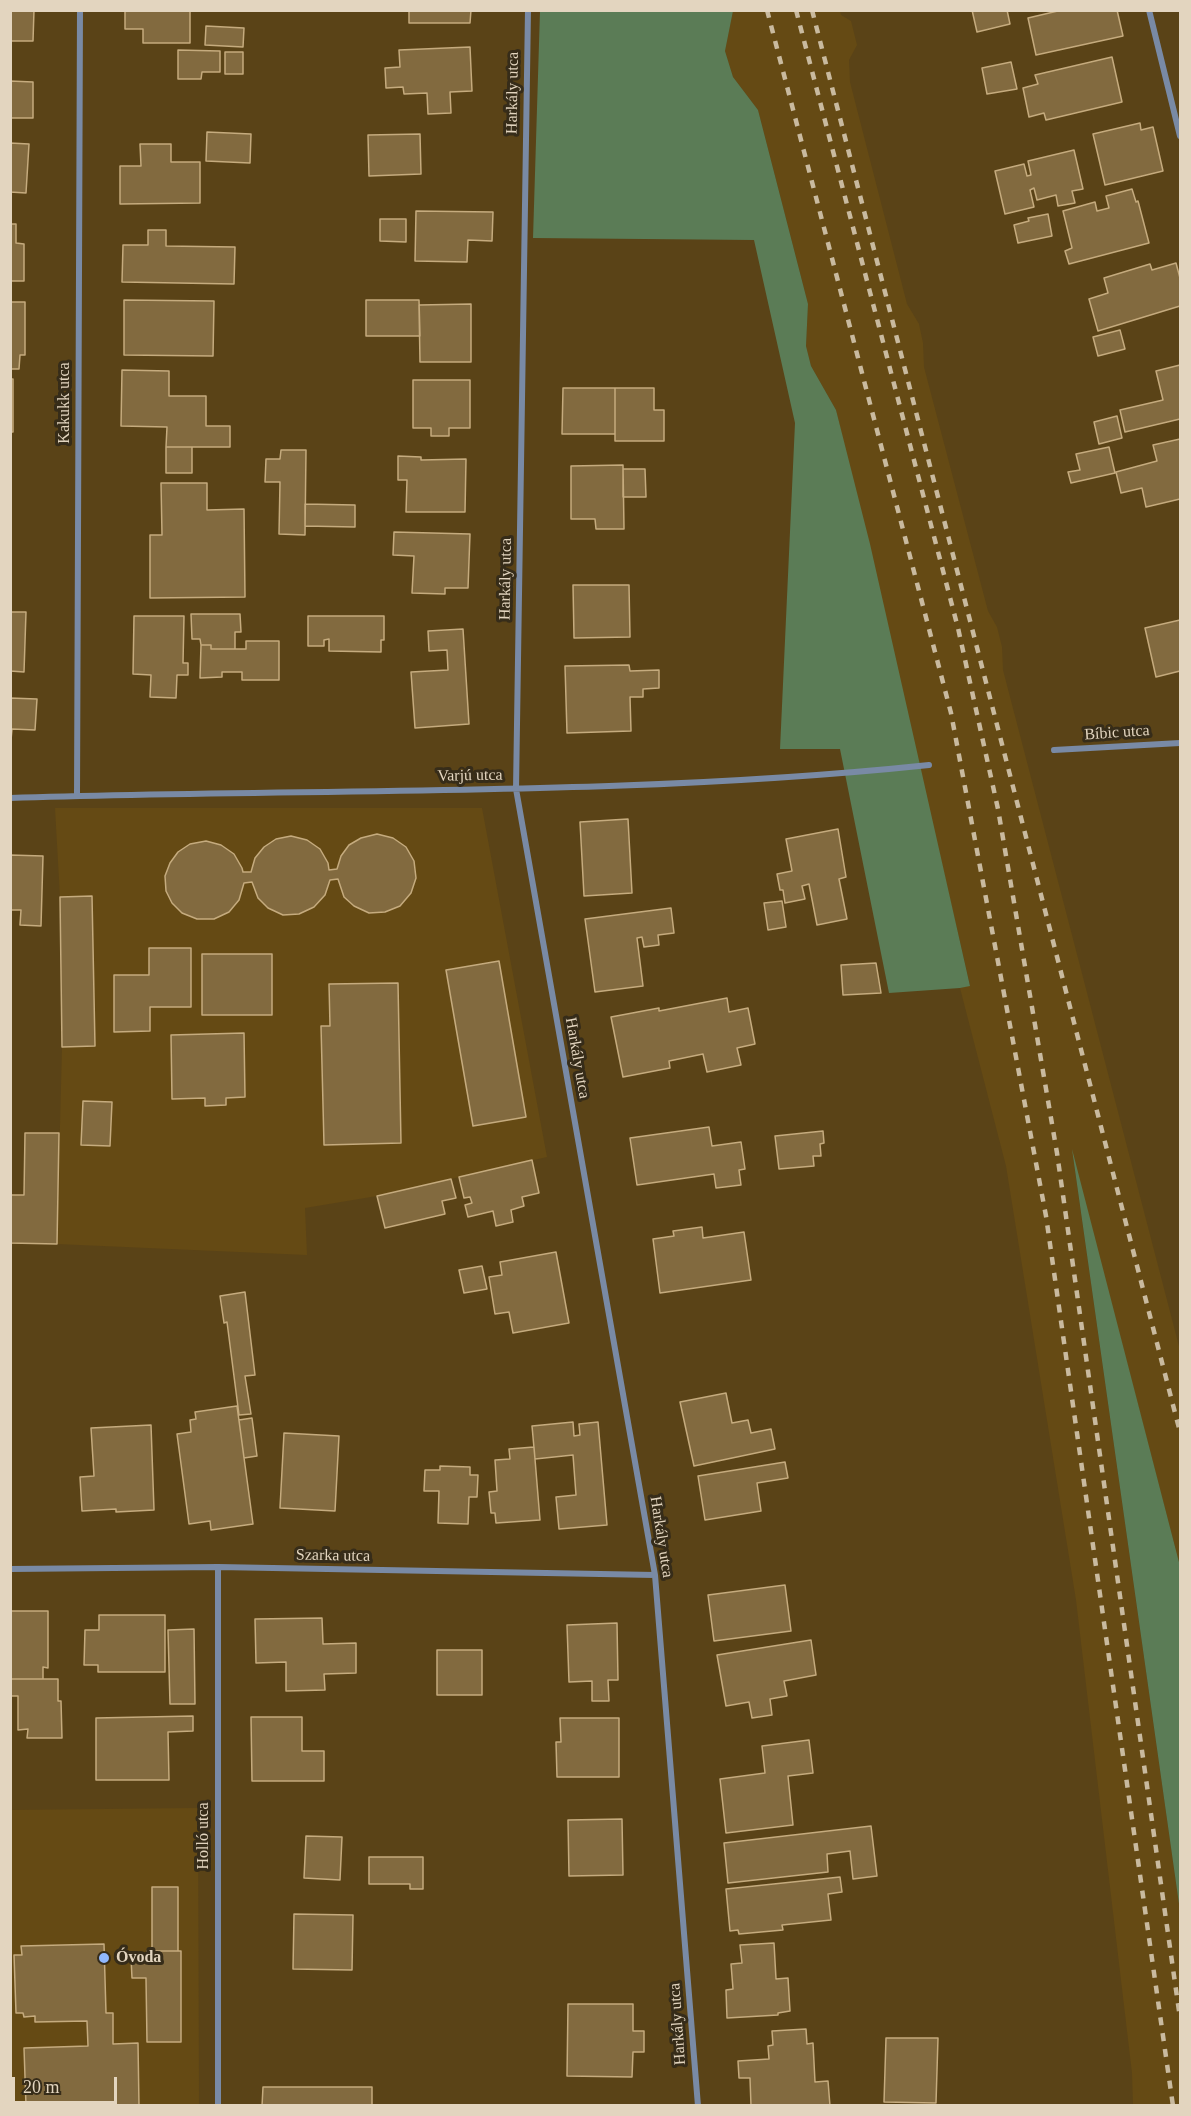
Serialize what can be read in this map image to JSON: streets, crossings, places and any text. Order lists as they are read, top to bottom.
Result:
{
  "streets": {
    "street": [
      "Harkály utca",
      "Kakukk utca",
      "Bíbic utca",
      "Varjú utca",
      "Szarka utca",
      "Holló utca"
    ]
  },
  "crossings": [
    ["Harkály utca", "Varjú utca"],
    ["Harkály utca", "Szarka utca"],
    ["Kakukk utca", "Varjú utca"],
    ["Szarka utca", "Holló utca"]
  ],
  "places": ["Óvoda"],
  "scale_bar": "20 m"
}
